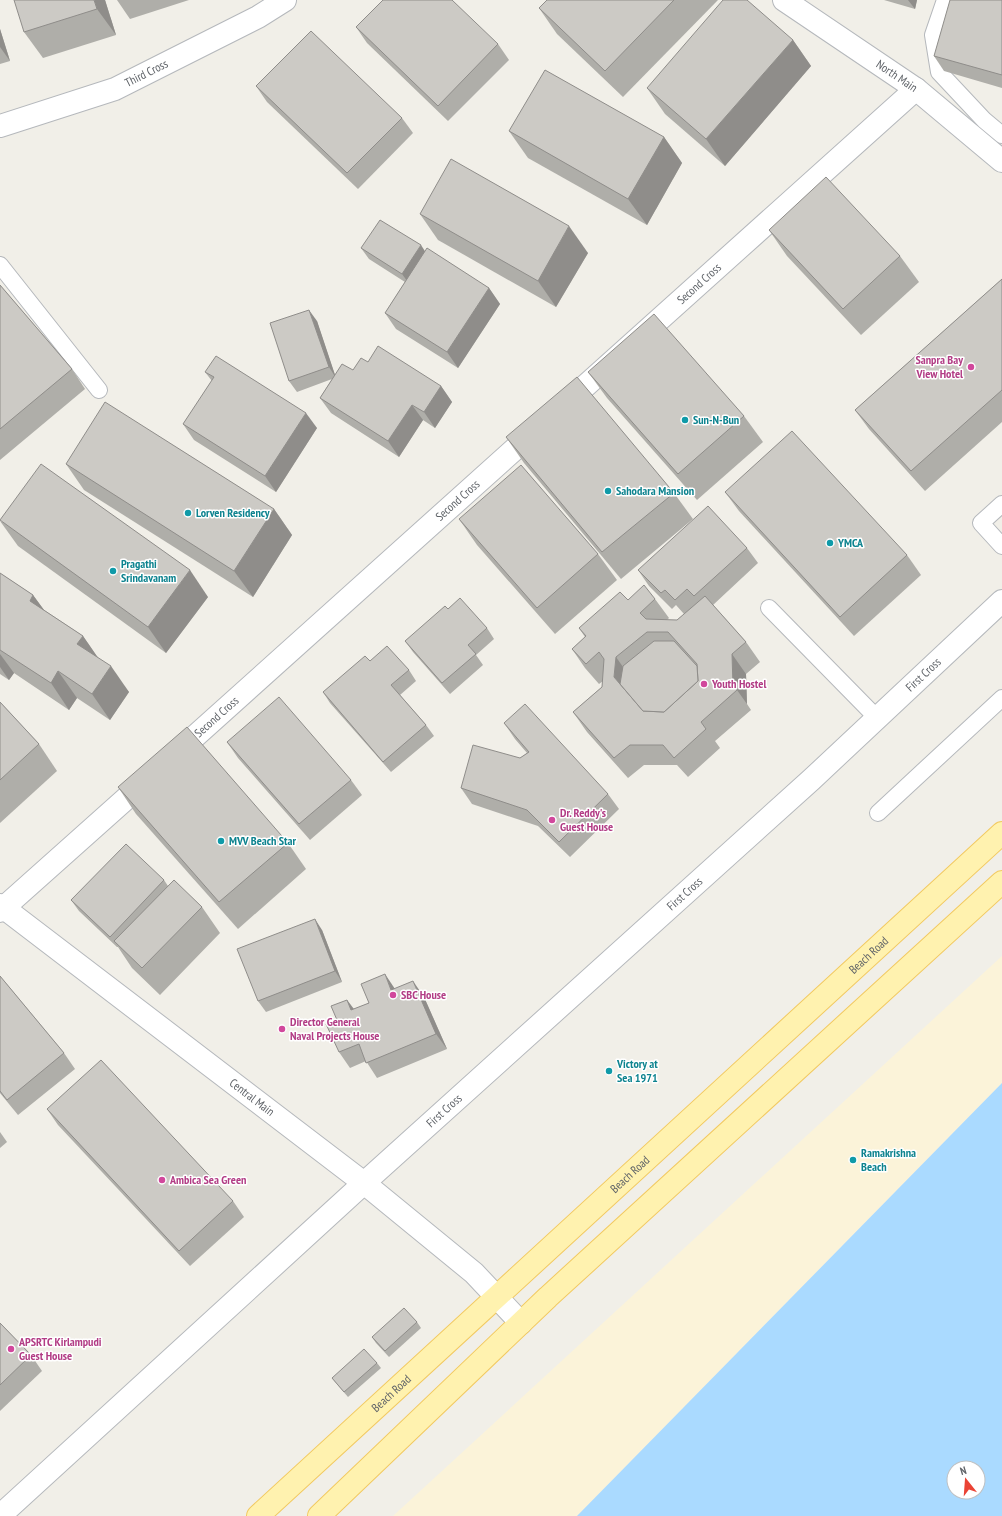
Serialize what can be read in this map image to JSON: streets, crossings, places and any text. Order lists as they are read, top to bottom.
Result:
{
  "streets": {
    "main road": ["Beach Road"],
    "street": [
      "Third Cross",
      "North Main",
      "Second Cross",
      "First Cross",
      "Central Main"
    ]
  },
  "crossings": [
    ["North Main", "Second Cross"],
    ["Second Cross", "Central Main"],
    ["First Cross", "Central Main"],
    ["Beach Road", "Central Main"]
  ],
  "places": [
    "Sanpra Bay View Hotel",
    "Sun-N-Bun",
    "Sahodara Mansion",
    "Lorven Residency",
    "YMCA",
    "Pragathi Srindavanam",
    "Youth Hostel",
    "Dr. Reddy's Guest House",
    "MVV Beach Star",
    "SBC House",
    "Director General Naval Projects House",
    "Victory at Sea 1971",
    "Ramakrishna Beach",
    "Ambica Sea Green",
    "APSRTC Kirlampudi Guest House"
  ],
  "north": "top"
}
